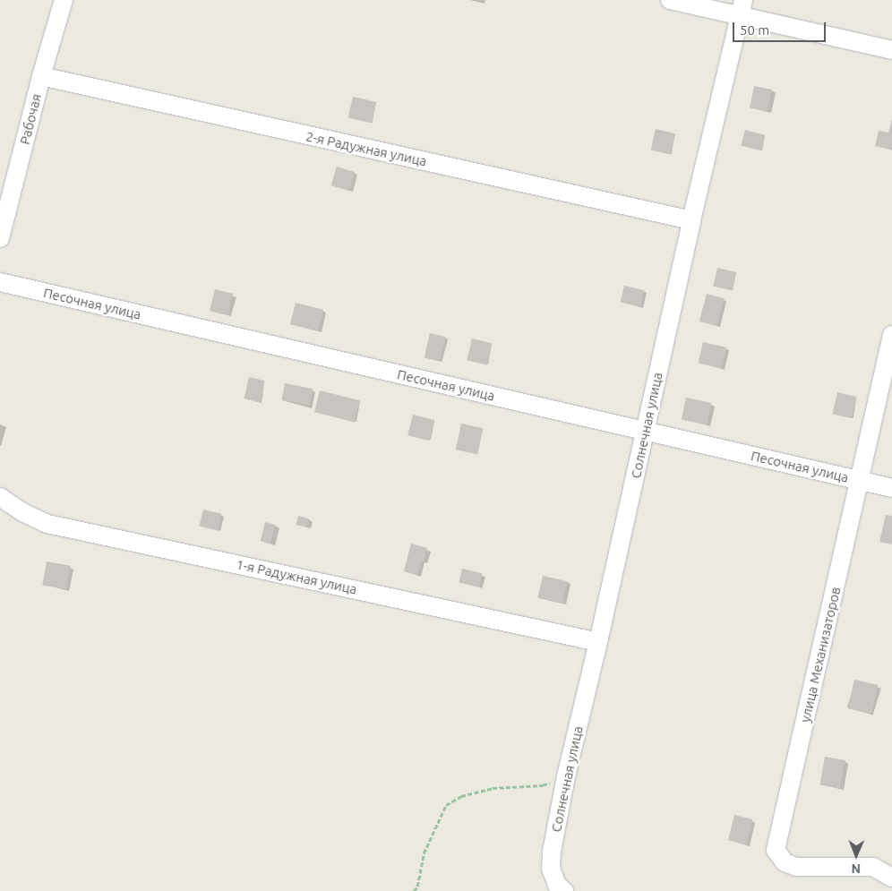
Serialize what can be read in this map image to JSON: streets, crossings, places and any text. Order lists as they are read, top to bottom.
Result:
{
  "streets": {
    "street": [
      "Рабочая",
      "2-я Радужная улица",
      "Песочная улица",
      "Солнечная улица",
      "1-я Радужная улица",
      "улица Механизаторов"
    ]
  },
  "crossings": [
    ["Рабочая", "2-я Радужная улица"],
    ["2-я Радужная улица", "Солнечная улица"],
    ["Песочная улица", "Солнечная улица"],
    ["Песочная улица", "улица Механизаторов"],
    ["Солнечная улица", "1-я Радужная улица"]
  ],
  "scale_bar": "50 m",
  "north": "bottom"
}
